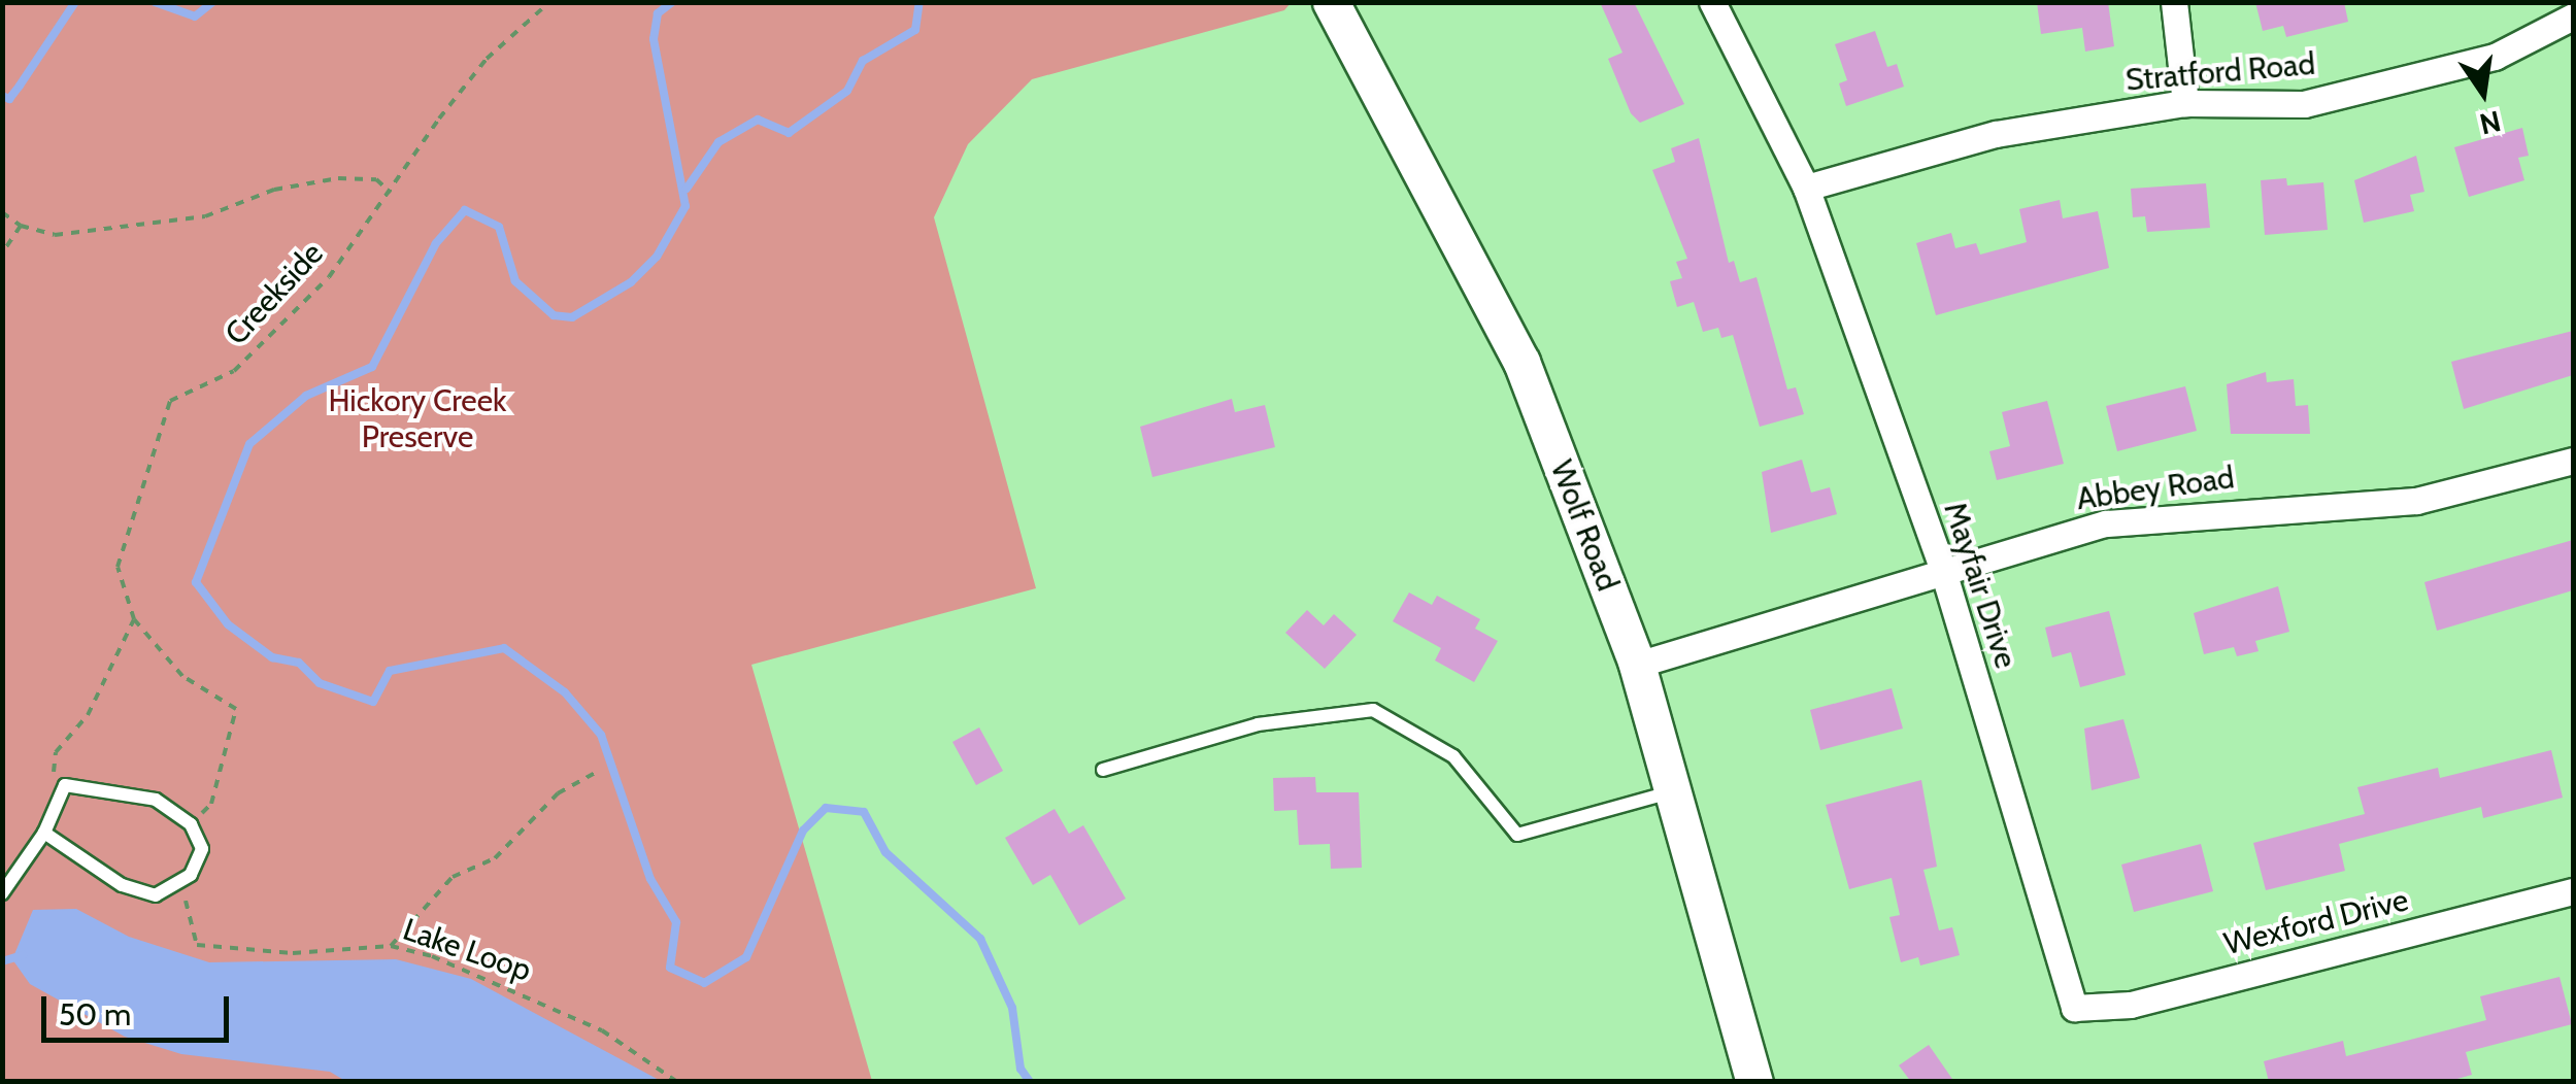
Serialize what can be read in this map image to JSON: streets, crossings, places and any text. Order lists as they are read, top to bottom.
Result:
{
  "streets": {
    "main road": ["Wolf Road"],
    "street": [
      "Stratford Road",
      "Abbey Road",
      "Mayfair Drive",
      "Wexford Drive"
    ],
    "path": ["Creekside", "Lake Loop"]
  },
  "crossings": [
    ["Stratford Road", "Mayfair Drive"],
    ["Abbey Road", "Wolf Road"],
    ["Abbey Road", "Mayfair Drive"],
    ["Mayfair Drive", "Wexford Drive"]
  ],
  "parks": ["Hickory Creek Preserve"],
  "scale_bar": "50 m",
  "north": "bottom"
}
